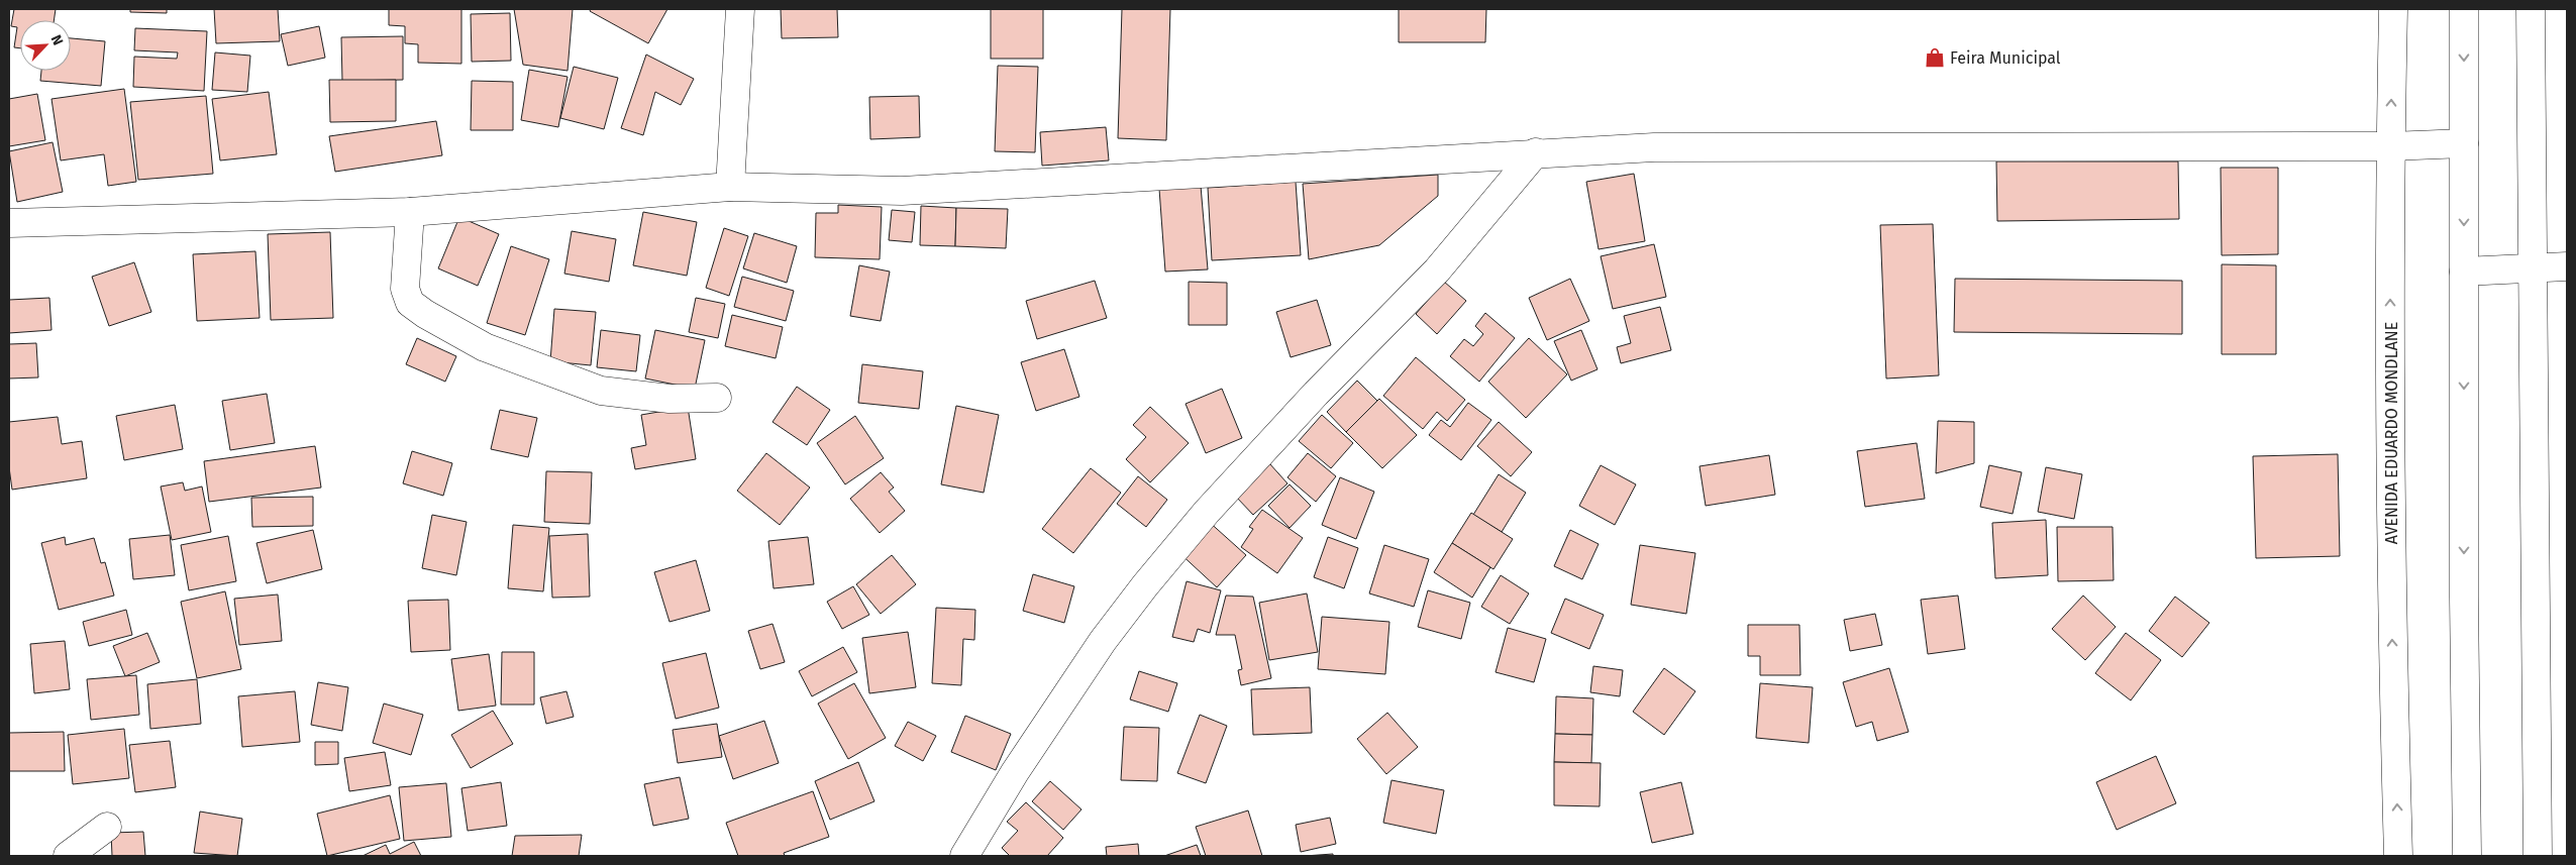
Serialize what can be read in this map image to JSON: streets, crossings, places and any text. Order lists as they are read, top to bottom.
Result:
{
  "streets": {
    "street": ["AVENIDA EDUARDO MONDLANE"]
  },
  "places": {
    "shop": ["Feira Municipal"]
  },
  "north": "top right"
}
